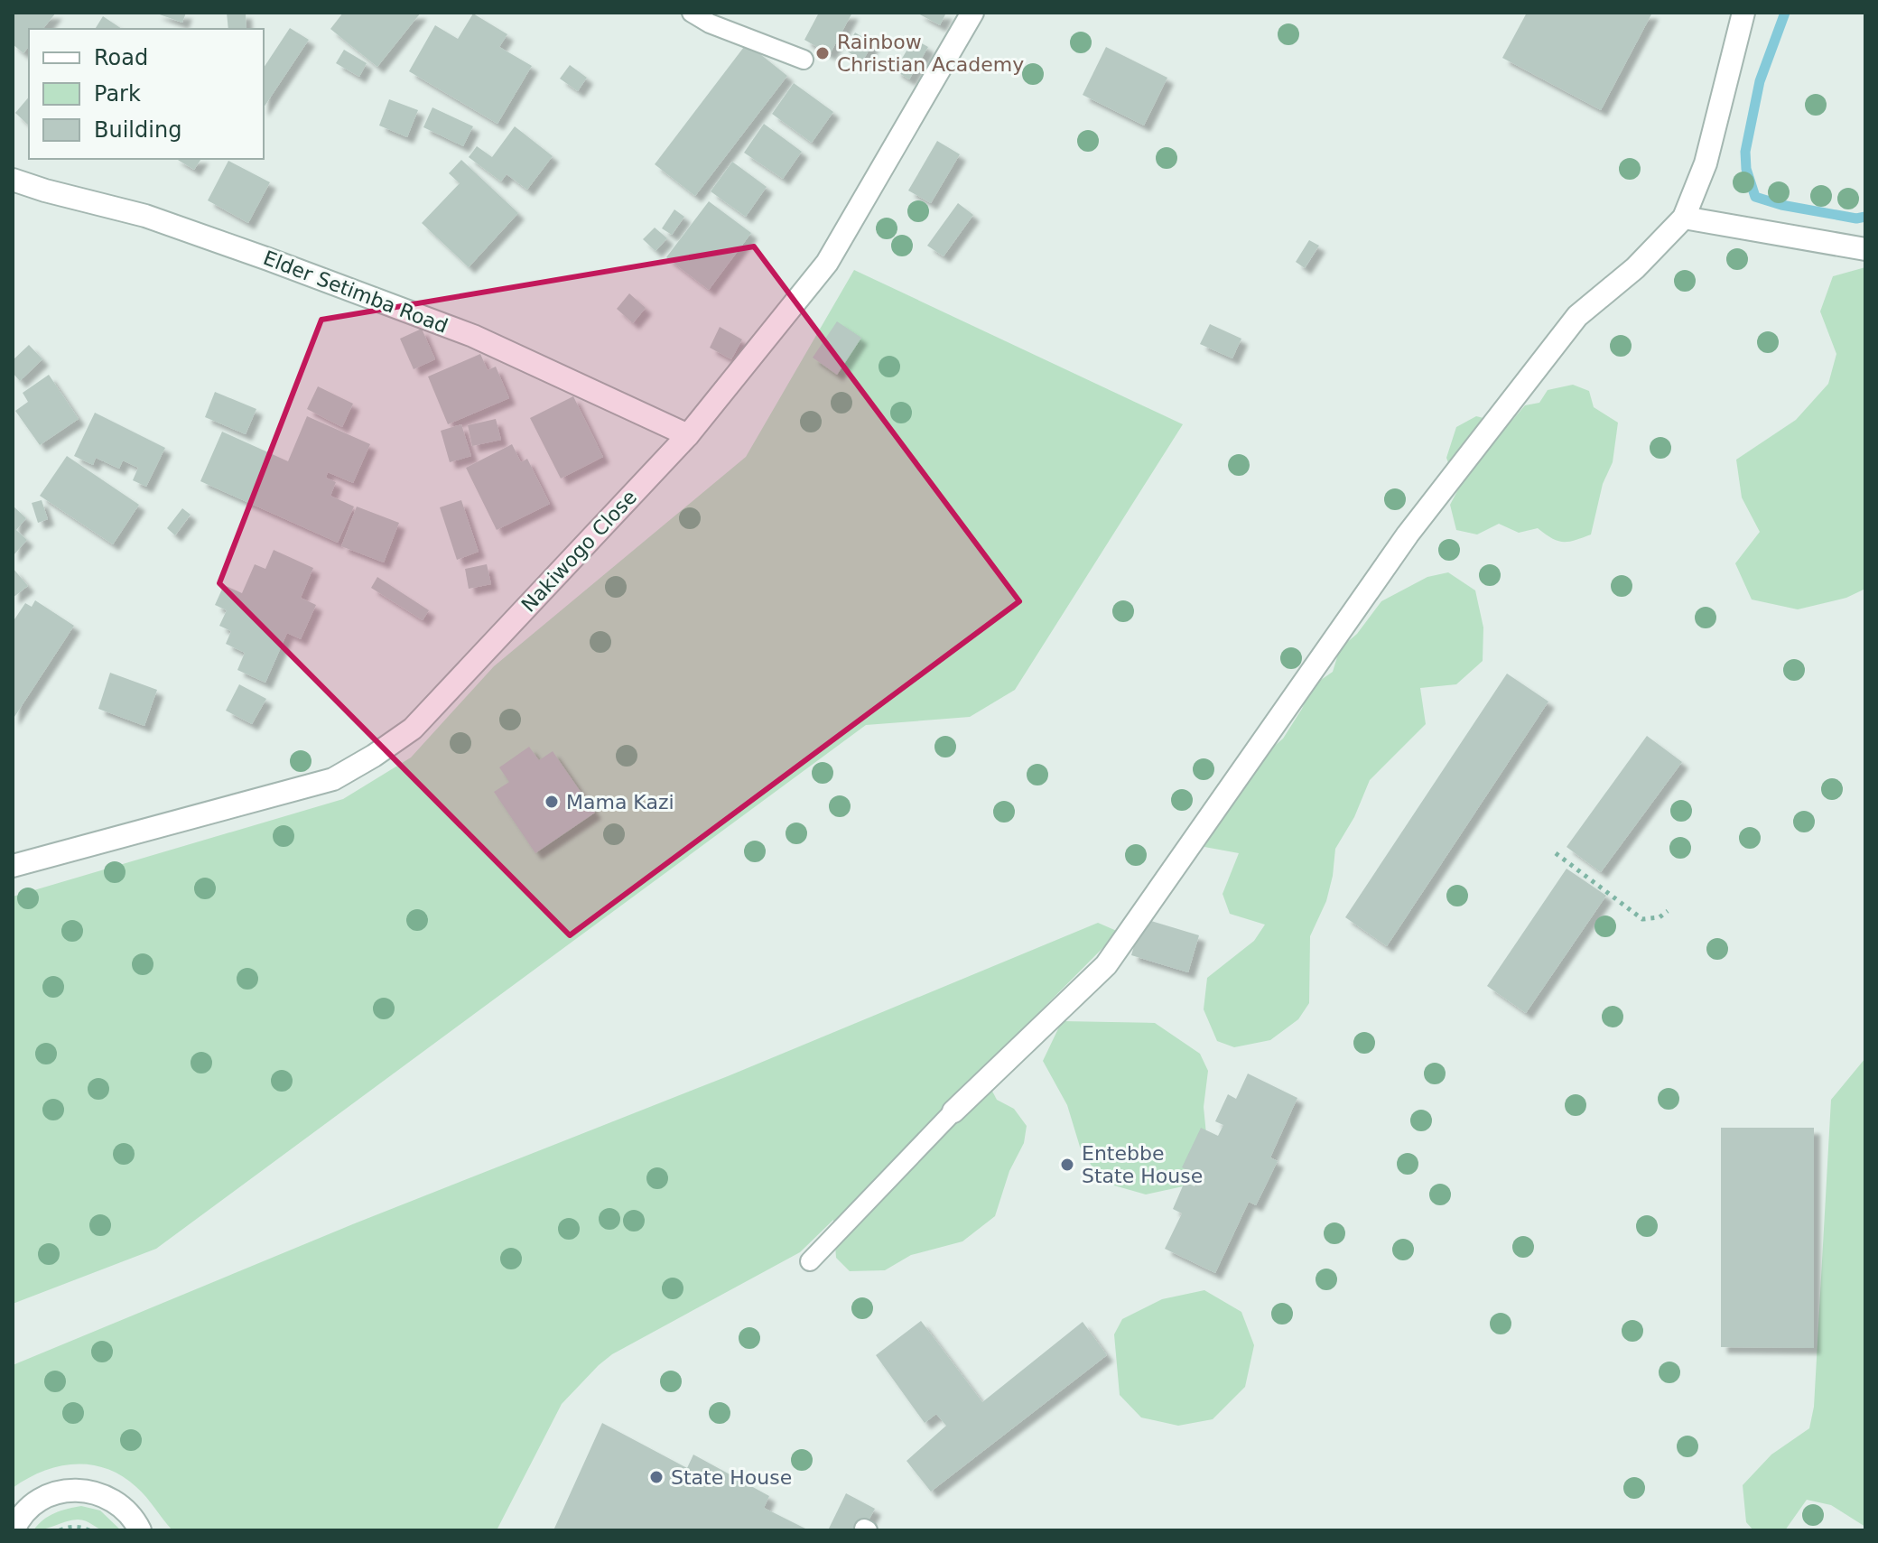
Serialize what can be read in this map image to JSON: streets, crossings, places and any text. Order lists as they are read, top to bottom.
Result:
{
  "streets": {
    "street": ["Elder Setimba Road", "Nakiwogo Close"]
  },
  "crossings": [
    ["Elder Setimba Road", "Nakiwogo Close"]
  ],
  "places": [
    "Rainbow Christian Academy",
    "Mama Kazi",
    "Entebbe State House",
    "State House"
  ],
  "legend": ["Road", "Park", "Building"]
}
